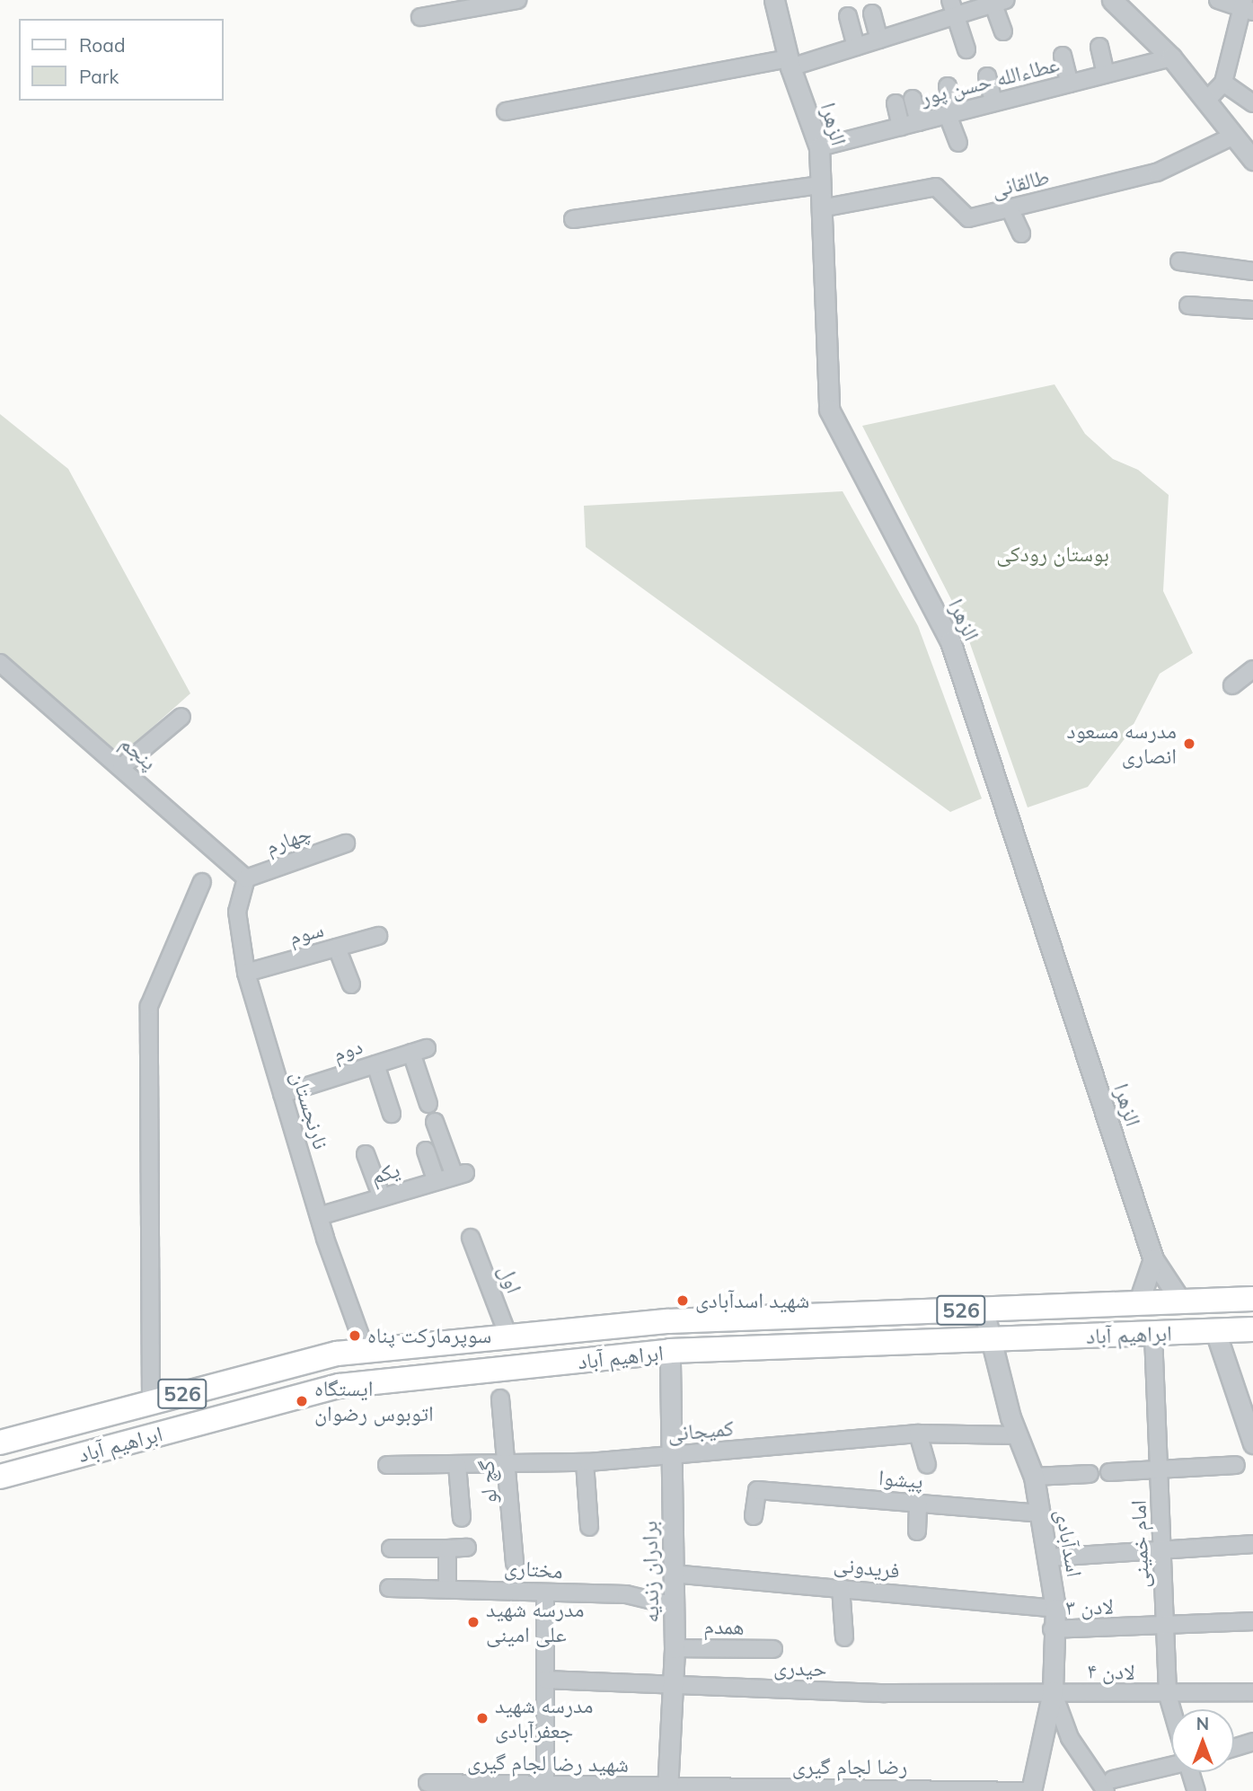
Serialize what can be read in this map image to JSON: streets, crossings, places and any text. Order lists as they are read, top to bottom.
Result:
{
  "streets": {
    "main road": ["526", "ابراهیم آباد"],
    "street": [
      "عطاءالله حسن پور",
      "الزهرا",
      "طالقانی",
      "پنجم",
      "چهارم",
      "سوم",
      "دوم",
      "نارنجستان",
      "یکم",
      "اول",
      "کمیجانی",
      "پیشوا",
      "گچ لو",
      "اسدآبادی",
      "امام خمینی",
      "فریدونی",
      "مختاری",
      "برادران زندیه",
      "لادن ۳",
      "همدم",
      "حیدری",
      "لادن ۴",
      "شهید رضا لجام گیری",
      "رضا لجام گیری"
    ]
  },
  "crossings": [
    ["عطاءالله حسن پور", "الزهرا"],
    ["الزهرا", "طالقانی"],
    ["الزهرا", "ابراهیم آباد"],
    ["پنجم", "چهارم"],
    ["پنجم", "نارنجستان"],
    ["چهارم", "نارنجستان"],
    ["سوم", "نارنجستان"],
    ["دوم", "نارنجستان"],
    ["نارنجستان", "یکم"],
    ["نارنجستان", "ابراهیم آباد"],
    ["اول", "ابراهیم آباد"],
    ["ابراهیم آباد", "اسدآبادی"],
    ["ابراهیم آباد", "امام خمینی"],
    ["ابراهیم آباد", "برادران زندیه"],
    ["کمیجانی", "گچ لو"],
    ["کمیجانی", "اسدآبادی"],
    ["کمیجانی", "برادران زندیه"],
    ["پیشوا", "اسدآبادی"],
    ["اسدآبادی", "فریدونی"],
    ["اسدآبادی", "لادن ۳"],
    ["اسدآبادی", "حیدری"],
    ["اسدآبادی", "لادن ۴"],
    ["اسدآبادی", "رضا لجام گیری"],
    ["امام خمینی", "لادن ۳"],
    ["امام خمینی", "لادن ۴"],
    ["فریدونی", "برادران زندیه"],
    ["مختاری", "برادران زندیه"],
    ["برادران زندیه", "همدم"],
    ["برادران زندیه", "حیدری"],
    ["برادران زندیه", "شهید رضا لجام گیری"],
    ["برادران زندیه", "رضا لجام گیری"],
    ["حیدری", "لادن ۴"],
    ["شهید رضا لجام گیری", "رضا لجام گیری"]
  ],
  "parks": ["بوستان رودکی"],
  "places": [
    "مدرسه مسعود انصاری",
    "شهید اسدآبادی",
    "سوپرمارکت پناه",
    "ایستگاه اتوبوس رضوان",
    "مدرسه شهید علی امینی",
    "مدرسه شهید جعفرآبادی"
  ],
  "legend": ["Road", "Park"],
  "north": "top"
}
